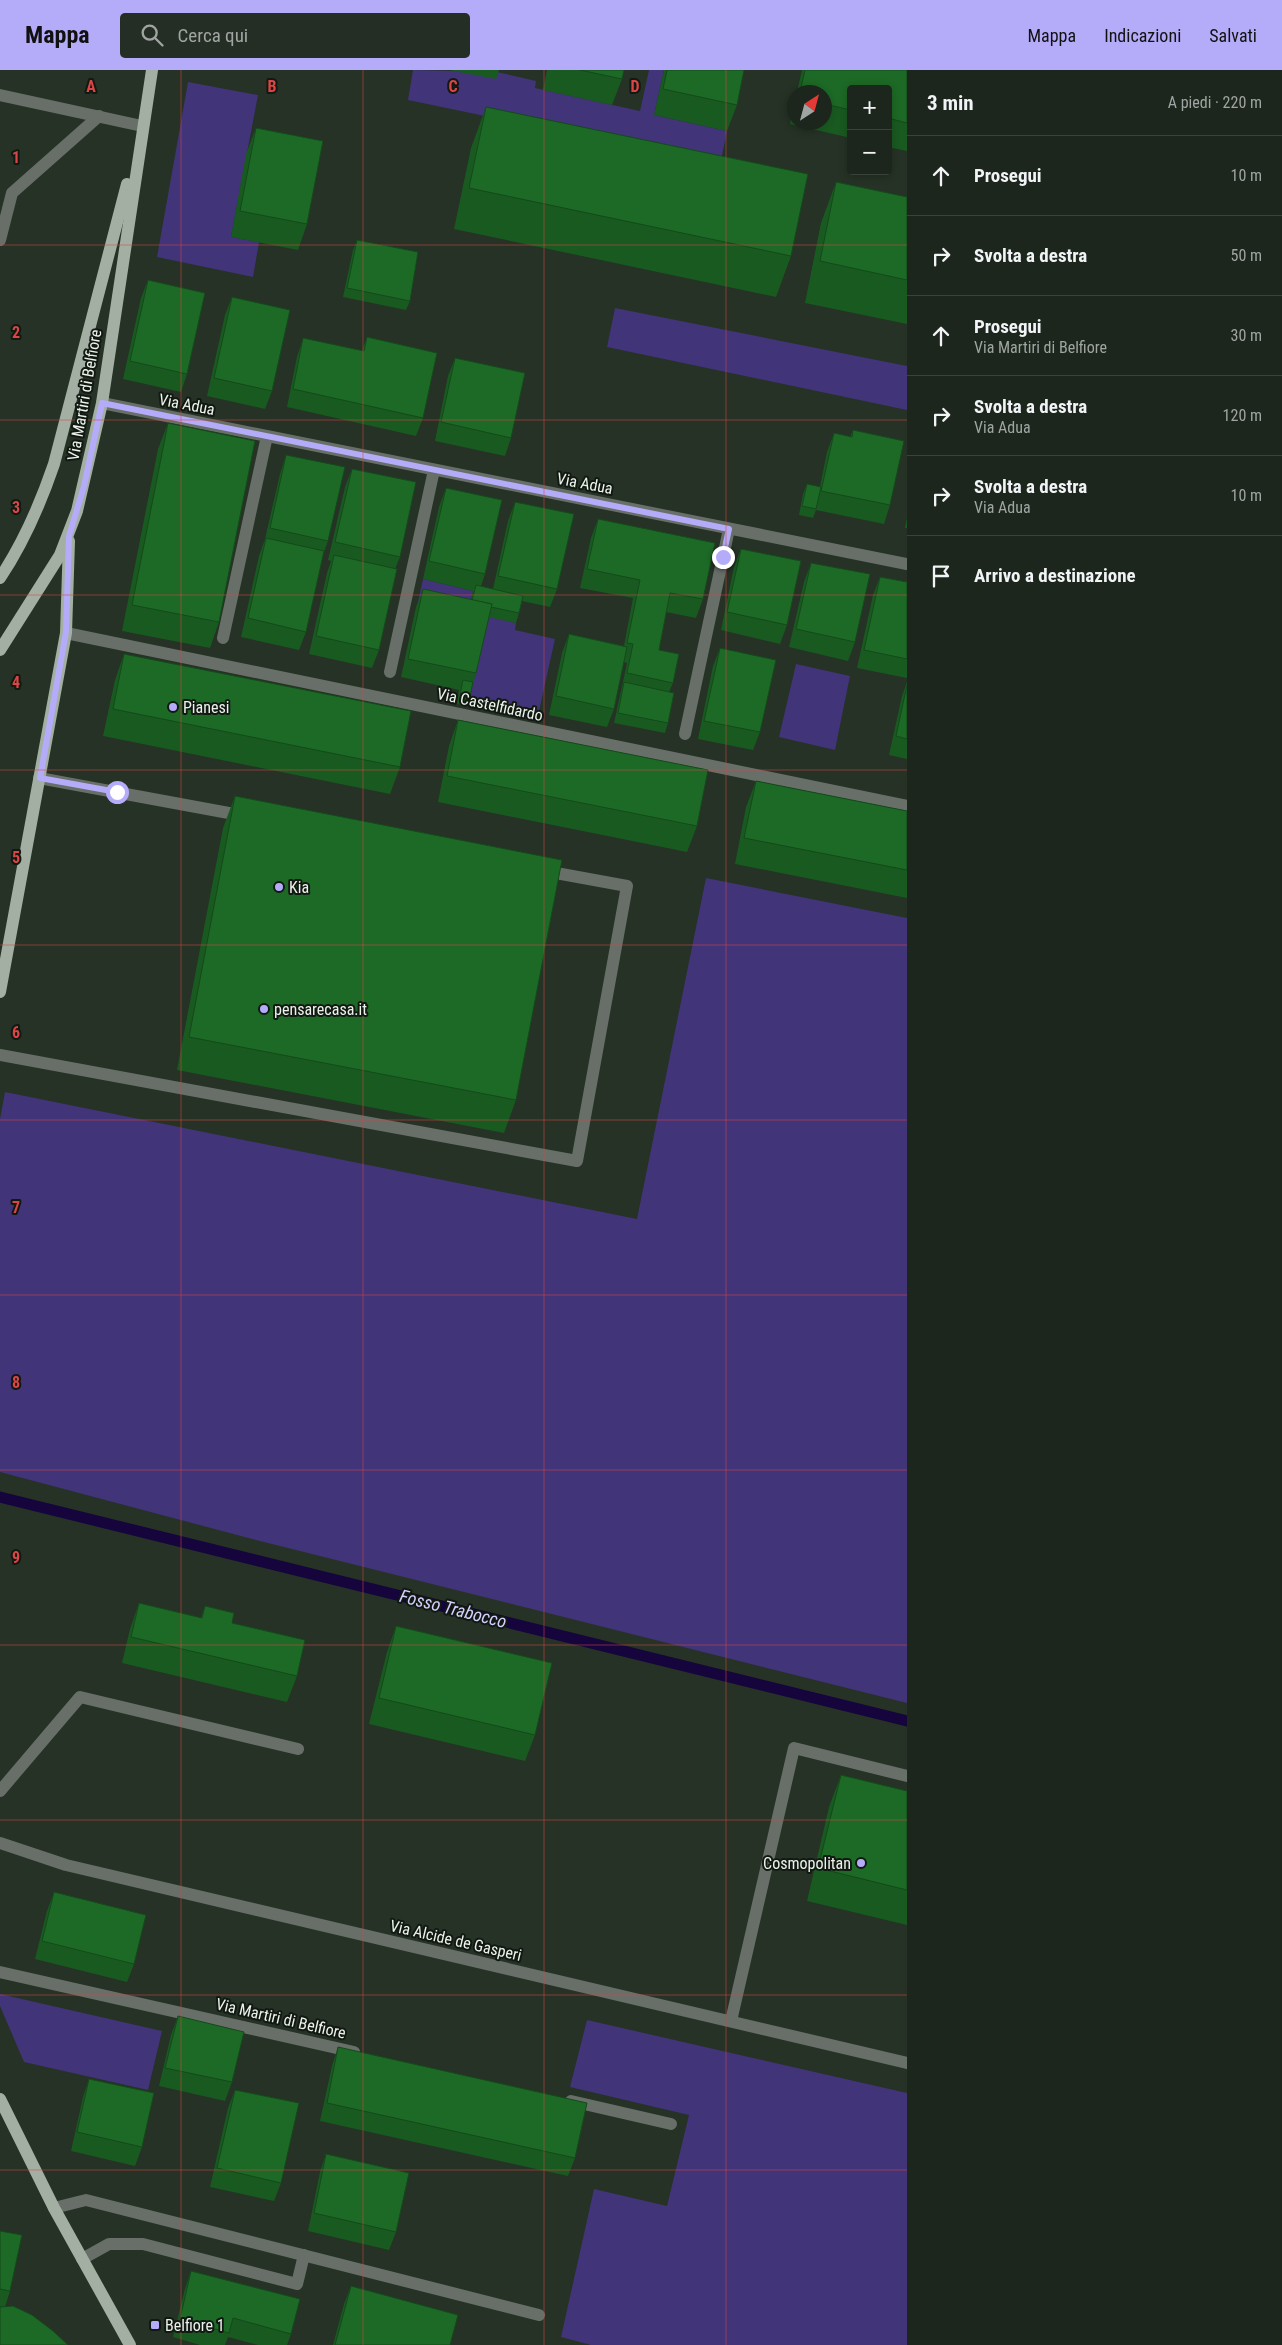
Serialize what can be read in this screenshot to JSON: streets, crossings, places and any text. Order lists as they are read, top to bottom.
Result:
{
  "streets": {
    "main road": ["Via Martiri di Belfiore"],
    "street": ["Via Adua", "Via Castelfidardo", "Via Alcide de Gasperi"]
  },
  "crossings": [
    ["Via Martiri di Belfiore", "Via Adua"]
  ],
  "water": ["Fosso Trabocco"],
  "places": {
    "other": [
      "Pianesi",
      "Kia",
      "pensarecasa.it",
      "Cosmopolitan"
    ],
    "transit": ["Belfiore 1"]
  },
  "north": "top right",
  "page": {
    "header": "Mappa",
    "search": "Cerca qui",
    "nav": ["Mappa", "Indicazioni", "Salvati"],
    "heading": ["3 min", "A piedi · 220 m"],
    "map_buttons": ["+", "−"],
    "list": [
      ["Prosegui", "10 m"],
      ["Svolta a destra", "50 m"],
      ["Prosegui", "Via Martiri di Belfiore", "30 m"],
      ["Svolta a destra", "Via Adua", "120 m"],
      ["Svolta a destra", "Via Adua", "10 m"],
      "Arrivo a destinazione"
    ]
  },
  "grid": {
    "columns": [
      "A",
      "B",
      "C",
      "D"
    ],
    "rows": [
      "1",
      "2",
      "3",
      "4",
      "5",
      "6",
      "7",
      "8",
      "9"
    ]
  }
}
